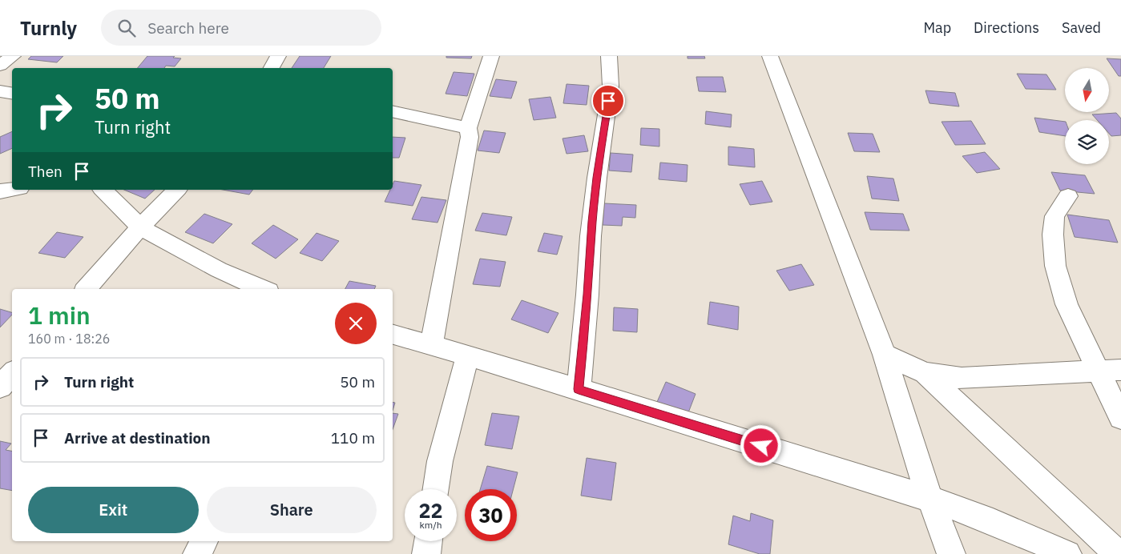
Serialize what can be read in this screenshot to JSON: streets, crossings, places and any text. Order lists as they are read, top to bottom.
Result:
{
  "north": "bottom",
  "page": {
    "header": "Turnly",
    "search": "Search here",
    "nav": ["Map", "Directions", "Saved"],
    "turn": ["50 m", "Turn right"],
    "then": "Then",
    "heading": ["1 min", "160 m · 18:26"],
    "list": [
      {
        "name": "Turn right",
        "value": "50 m"
      },
      {
        "name": "Arrive at destination",
        "value": "110 m"
      }
    ],
    "buttons": ["Exit", "Share"],
    "speed": "22 km/h",
    "limit": "30"
  }
}
